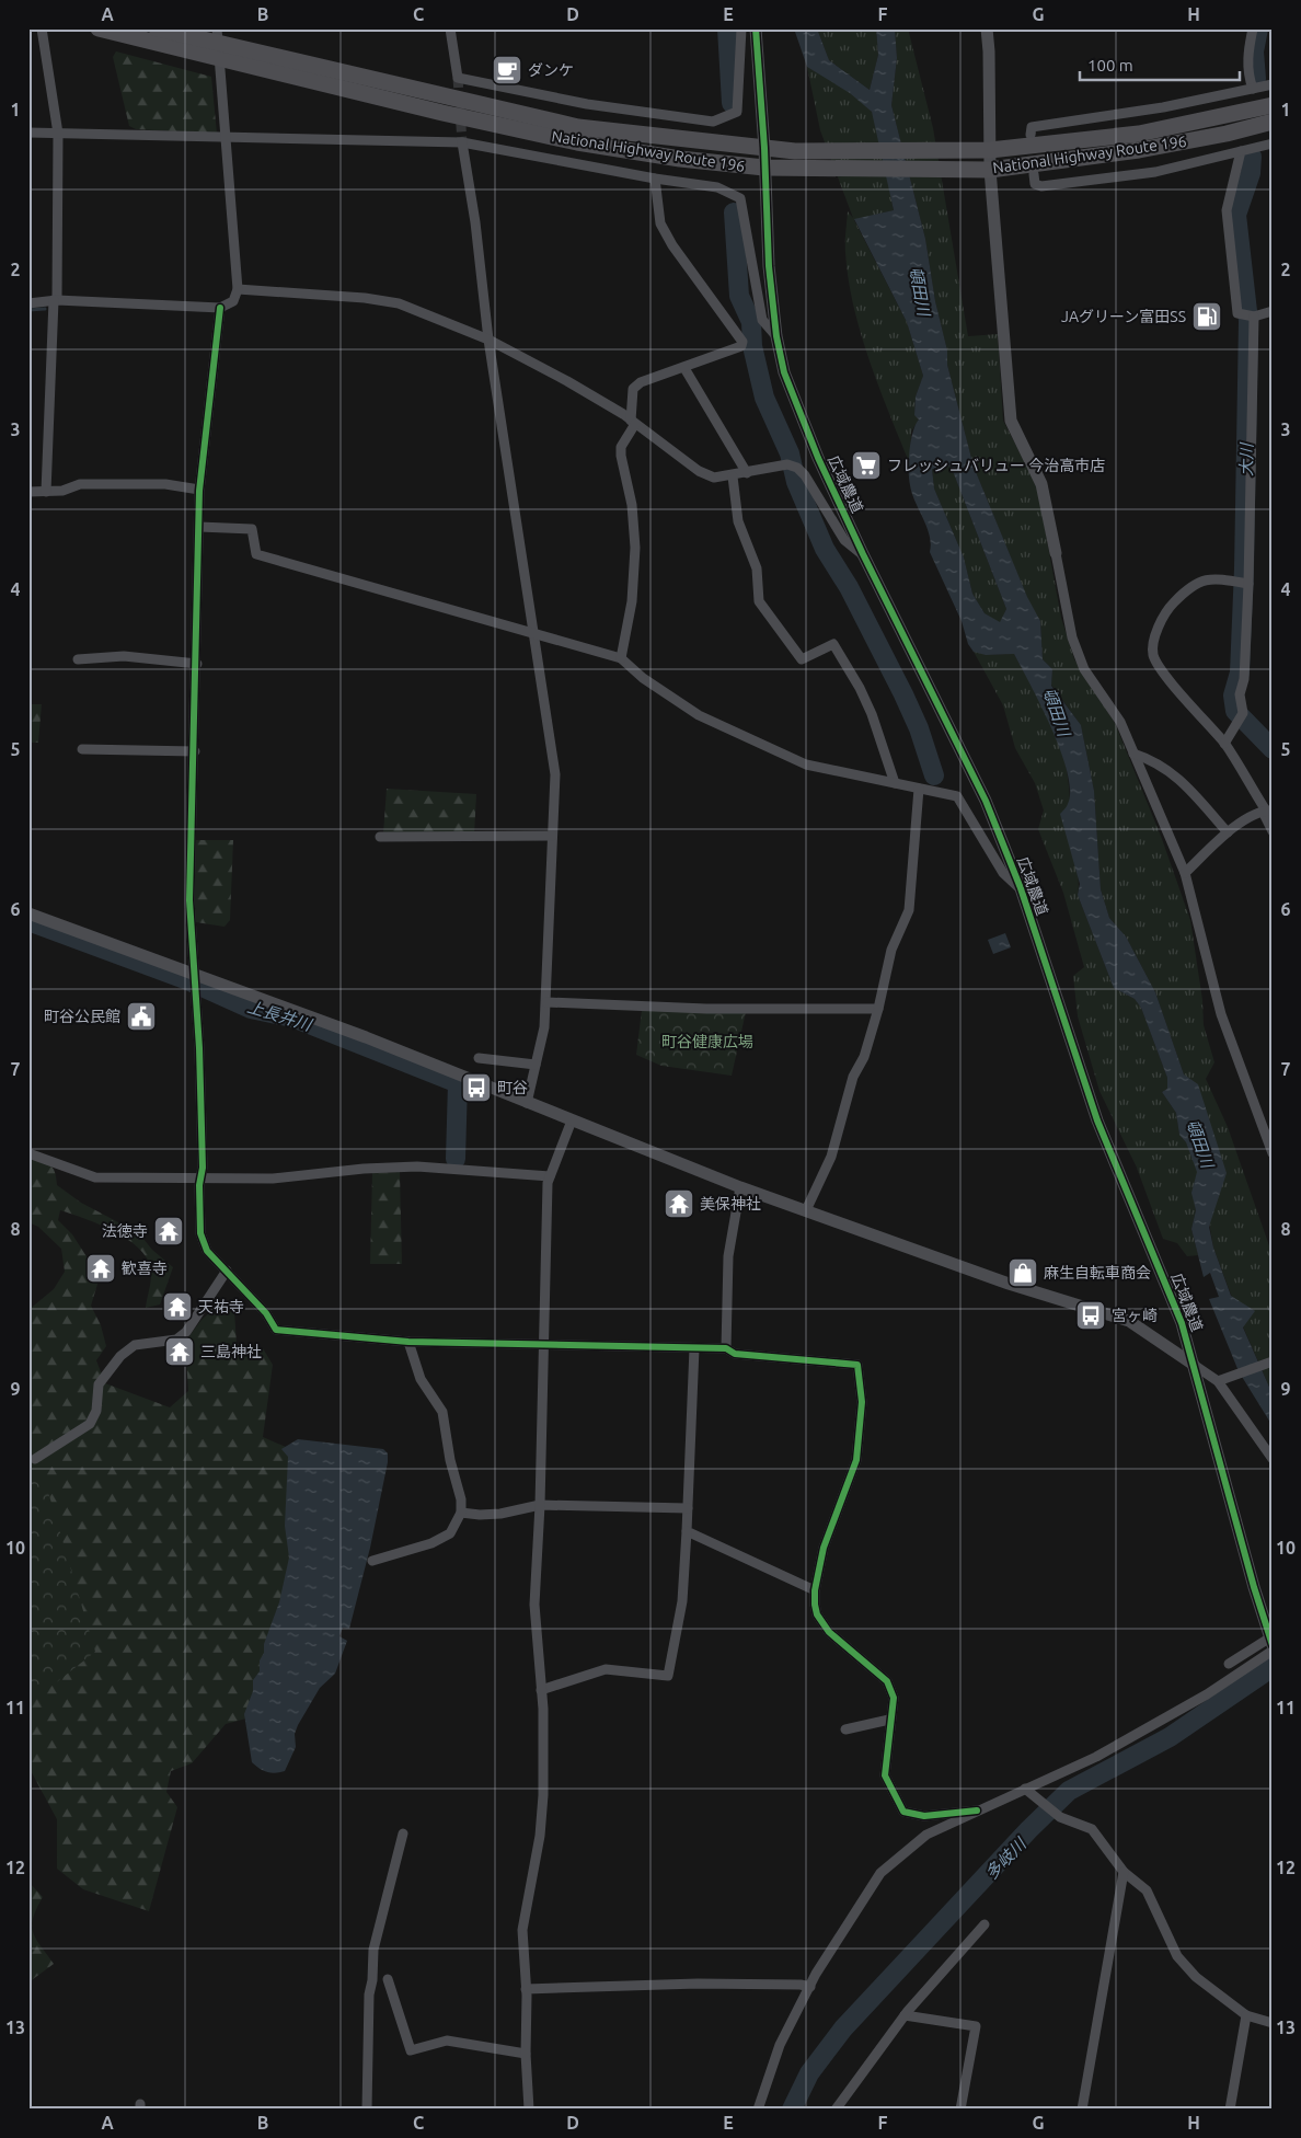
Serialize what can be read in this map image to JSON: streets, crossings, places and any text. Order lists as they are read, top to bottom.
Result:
{
  "streets": {
    "highway": ["National Highway Route 196"],
    "street": ["広域農道"]
  },
  "crossings": [
    ["National Highway Route 196", "広域農道"]
  ],
  "water": [
    "頓田川",
    "大川",
    "上長井川",
    "多岐川"
  ],
  "parks": ["町谷健康広場"],
  "places": {
    "cafe": ["ダンケ"],
    "fuel station": ["JAグリーン富田SS"],
    "supermarket": ["フレッシュバリュー 今治高市店"],
    "public building": ["町谷公民館"],
    "bus stop": ["町谷", "宮ヶ崎"],
    "temple": [
      "美保神社",
      "法徳寺",
      "歓喜寺",
      "天祐寺",
      "三島神社"
    ],
    "shop": ["麻生自転車商会"]
  },
  "scale_bar": "100 m",
  "grid": {
    "columns": [
      "A",
      "B",
      "C",
      "D",
      "E",
      "F",
      "G",
      "H"
    ],
    "rows": [
      "1",
      "2",
      "3",
      "4",
      "5",
      "6",
      "7",
      "8",
      "9",
      "10",
      "11",
      "12",
      "13"
    ]
  }
}
